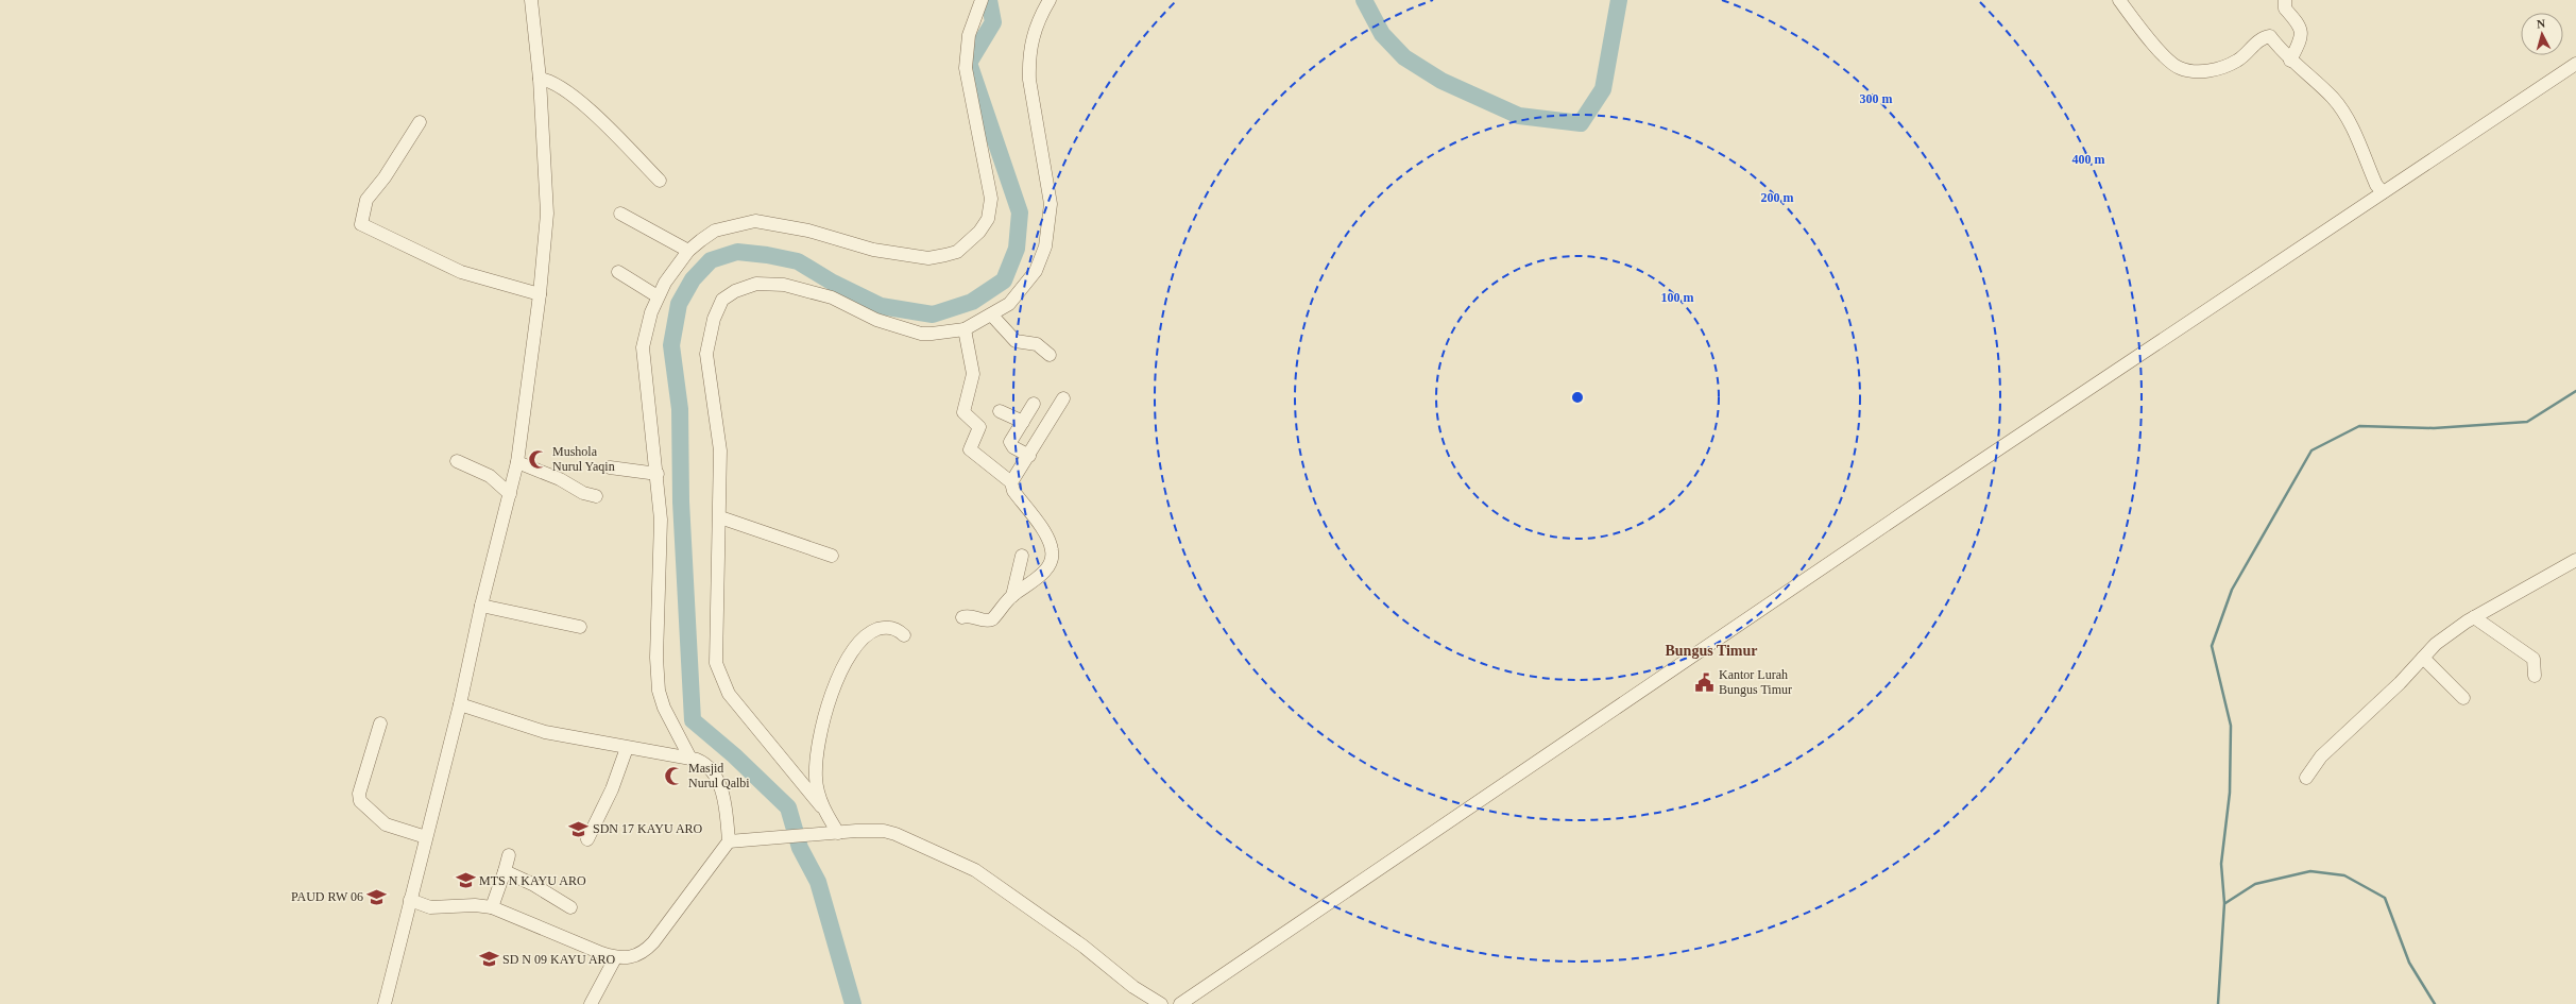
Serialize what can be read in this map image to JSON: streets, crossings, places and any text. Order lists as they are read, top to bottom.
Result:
{
  "districts": ["Bungus Timur"],
  "places": {
    "mosque": ["Mushola Nurul Yaqin", "Masjid Nurul Qalbi"],
    "public building": ["Kantor Lurah Bungus Timur"],
    "school or university": [
      "SDN 17 KAYU ARO",
      "MTS N KAYU ARO",
      "PAUD RW 06",
      "SD N 09 KAYU ARO"
    ]
  },
  "north": "top",
  "rings": [
    "300 m",
    "400 m",
    "200 m",
    "100 m"
  ]
}
